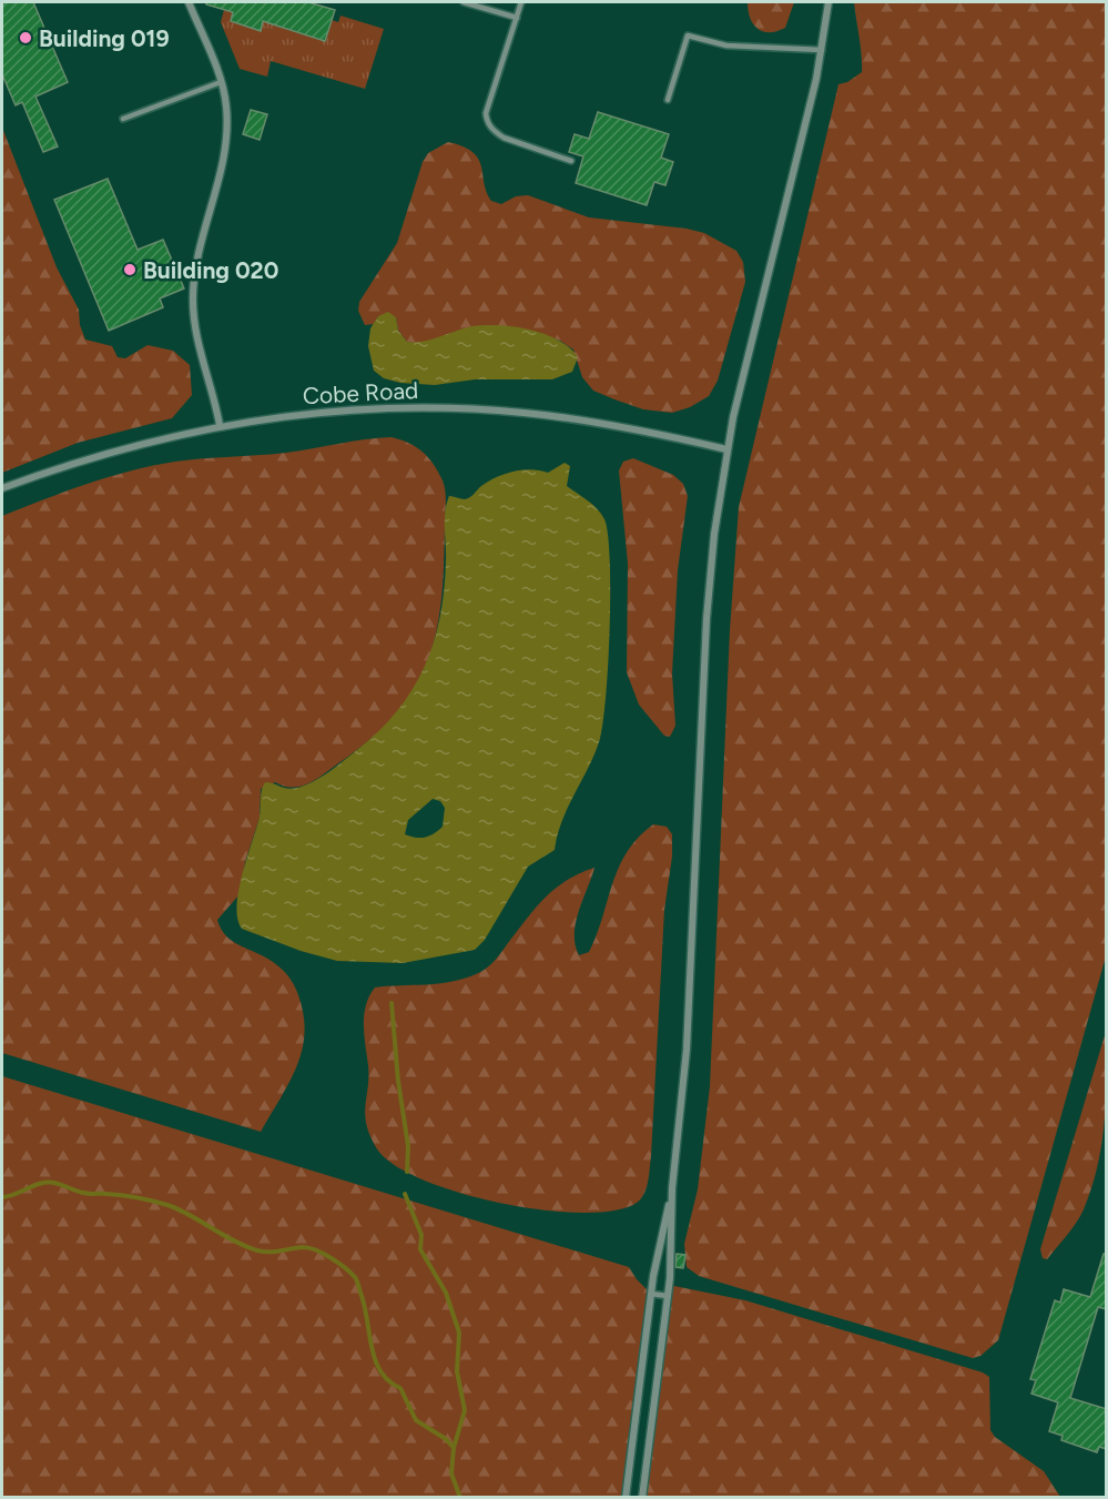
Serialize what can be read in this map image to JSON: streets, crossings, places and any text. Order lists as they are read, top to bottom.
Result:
{
  "streets": {
    "street": ["Cobe Road"]
  },
  "places": ["Building 019", "Building 020"]
}
